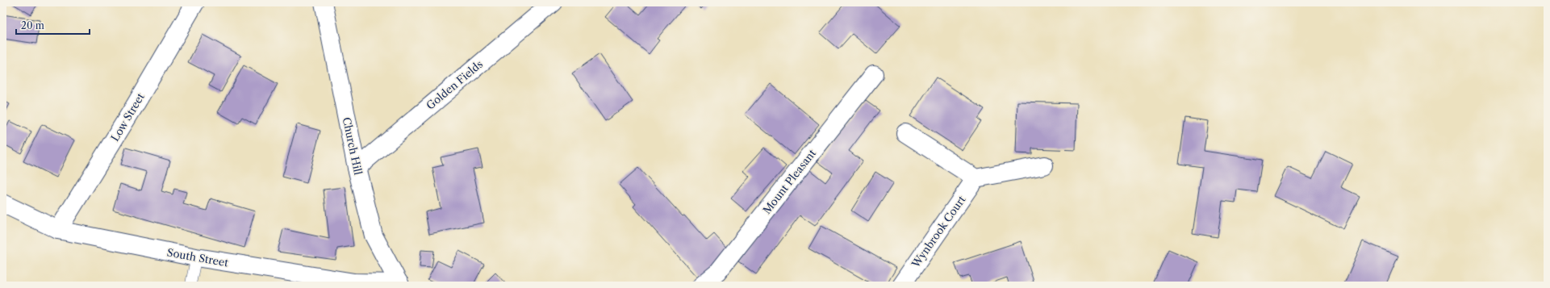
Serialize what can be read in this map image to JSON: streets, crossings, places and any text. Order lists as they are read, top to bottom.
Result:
{
  "streets": {
    "street": [
      "Golden Fields",
      "Low Street",
      "Church Hill",
      "Mount Pleasant",
      "Wynbrook Court",
      "South Street"
    ]
  },
  "crossings": [
    ["Golden Fields", "Church Hill"],
    ["Low Street", "South Street"],
    ["Church Hill", "South Street"]
  ],
  "scale_bar": "20 m"
}
